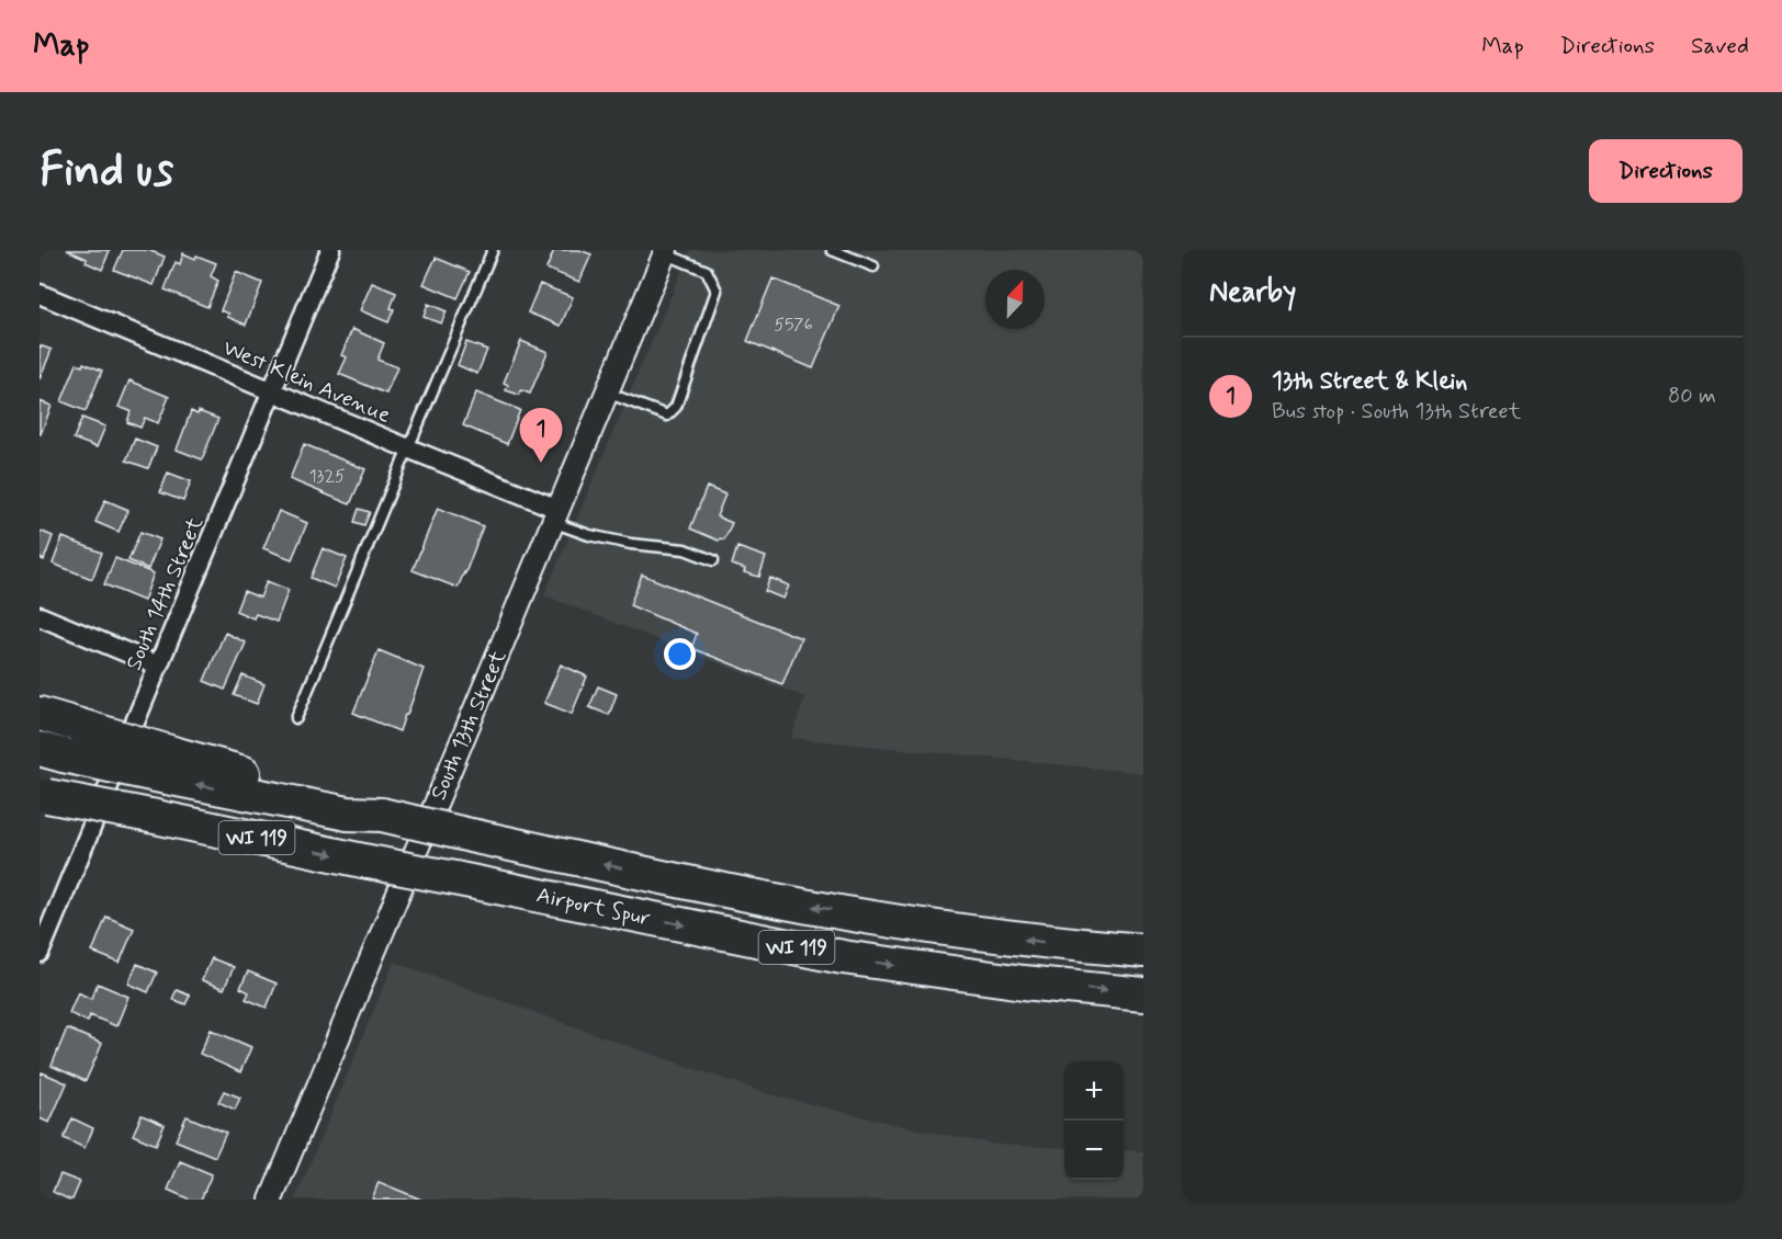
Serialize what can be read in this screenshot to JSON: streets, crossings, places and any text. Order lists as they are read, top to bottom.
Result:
{
  "streets": {
    "highway": ["WI 119", "Airport Spur"],
    "street": ["West Klein Avenue", "South 14th Street", "South 13th Street"]
  },
  "crossings": [
    ["West Klein Avenue", "South 14th Street"],
    ["West Klein Avenue", "South 13th Street"]
  ],
  "house_numbers": ["5576", "1325"],
  "north": "top",
  "page": {
    "header": "Map",
    "nav": ["Map", "Directions", "Saved"],
    "buttons": "Directions",
    "title": "Find us",
    "heading": "Nearby",
    "list": [
      {
        "mark": "1",
        "name": "13th Street & Klein",
        "note": "Bus stop · South 13th Street",
        "value": "80 m"
      }
    ],
    "pins": "1",
    "map_buttons": ["+", "−"]
  }
}
